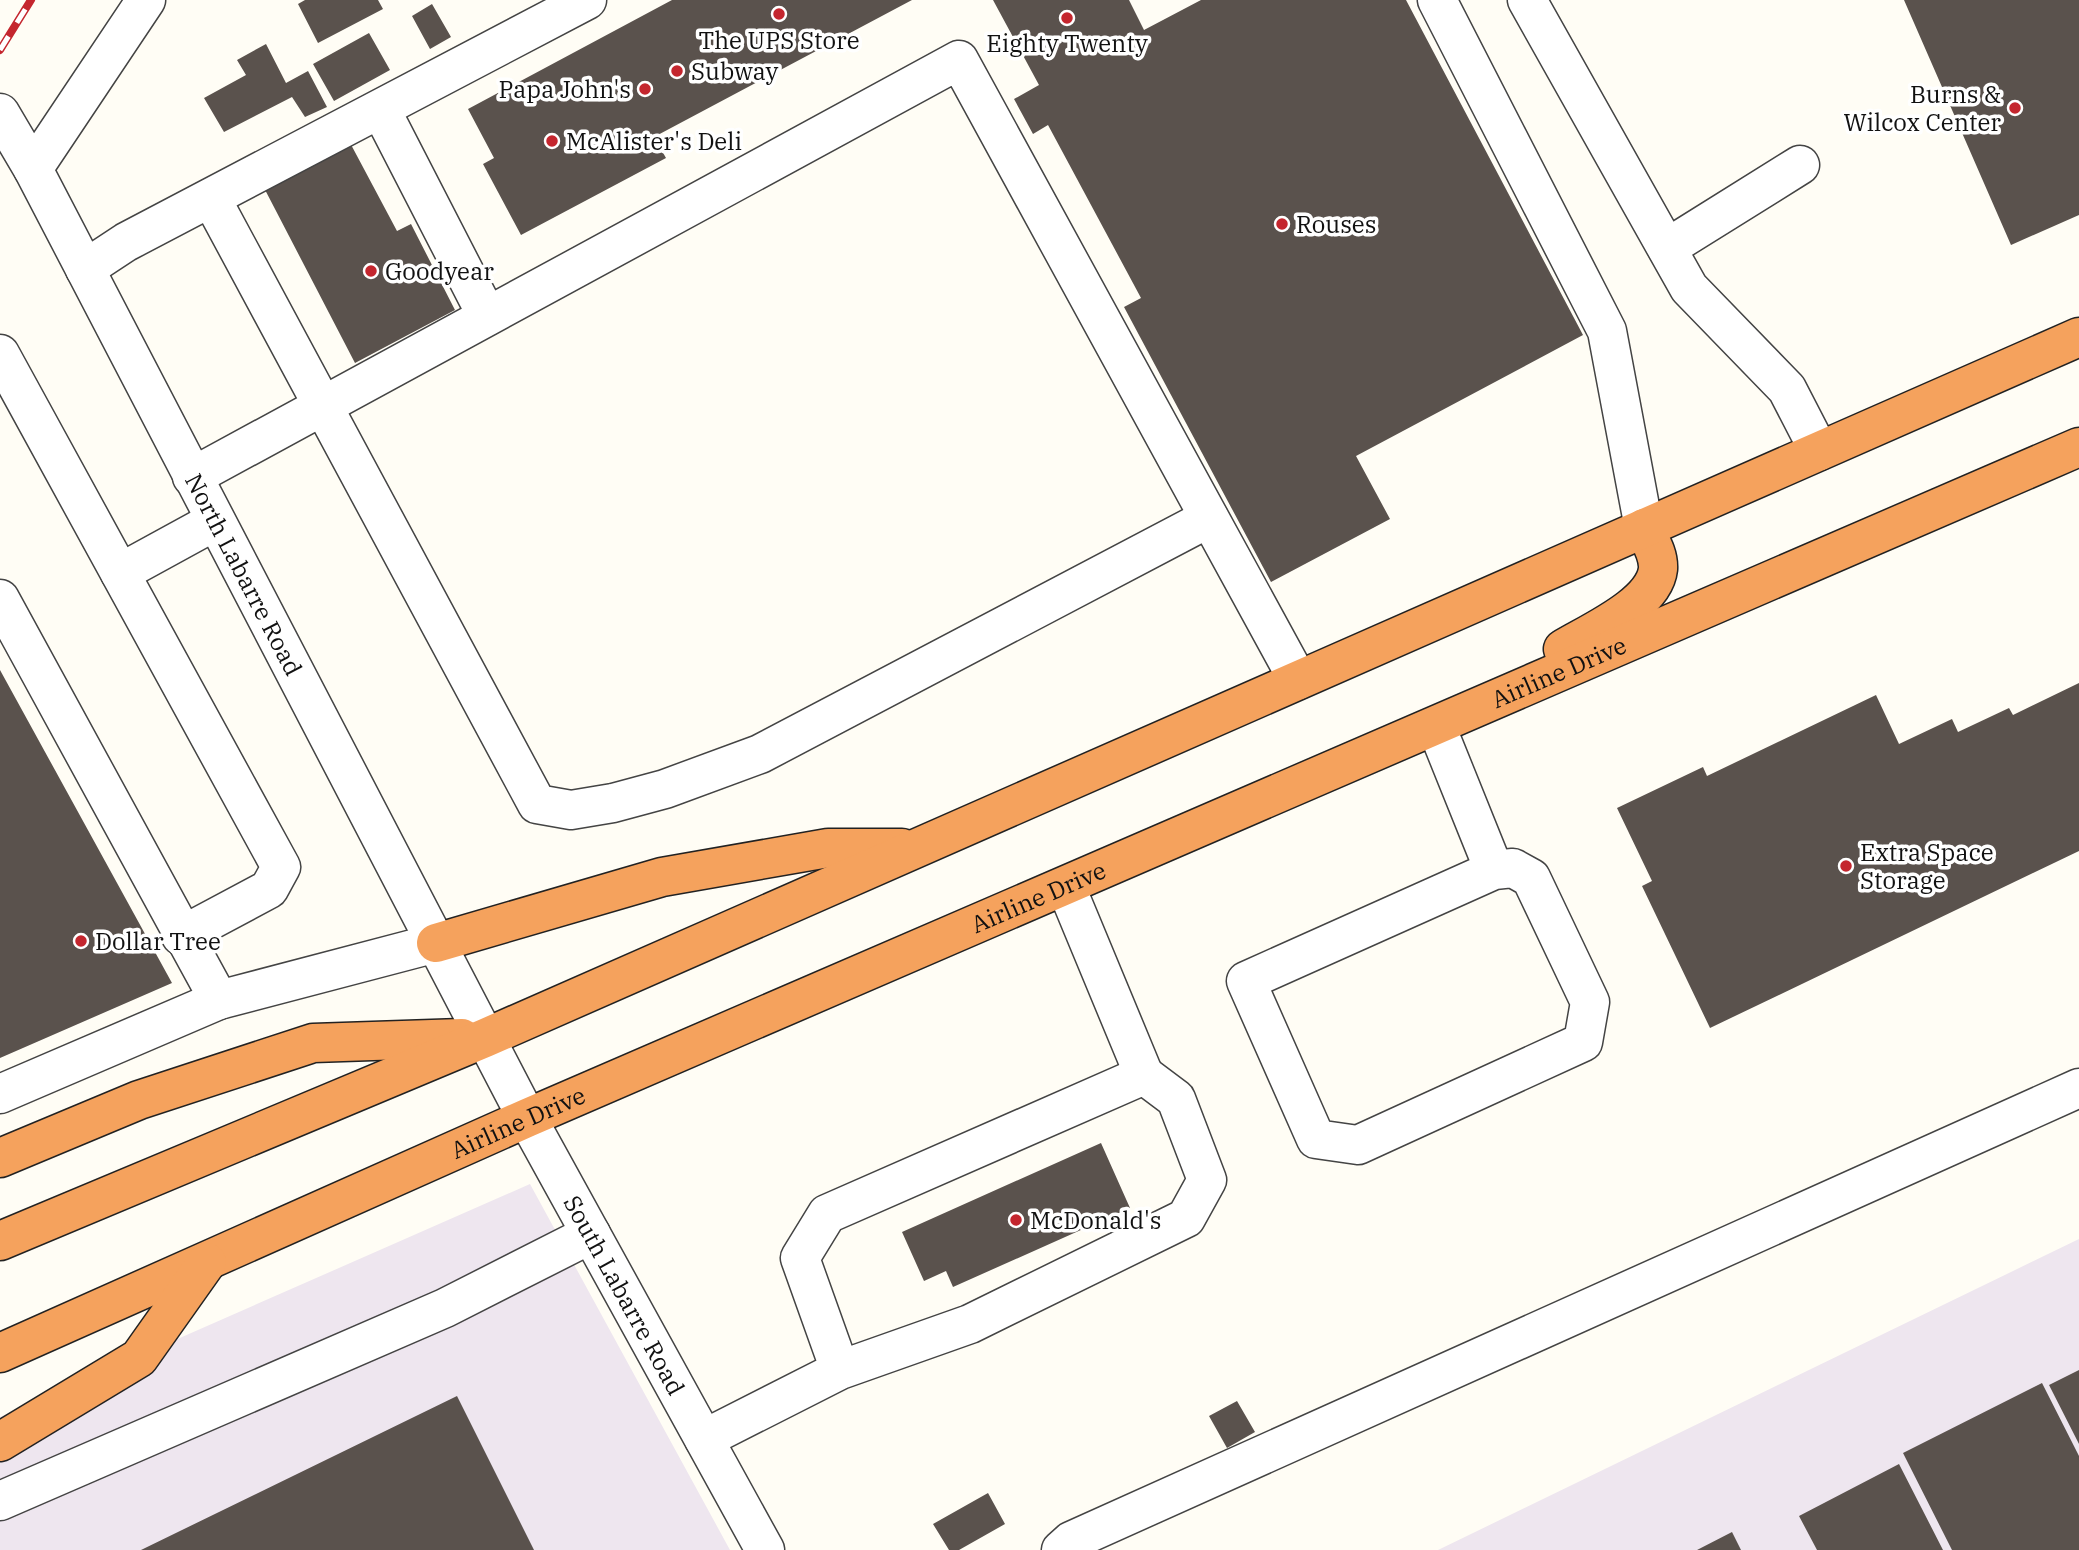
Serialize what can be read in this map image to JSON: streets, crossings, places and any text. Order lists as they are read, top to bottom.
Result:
{
  "streets": {
    "highway": ["Airline Drive"],
    "street": ["North Labarre Road", "South Labarre Road"]
  },
  "crossings": [
    ["North Labarre Road", "South Labarre Road"],
    ["Airline Drive", "South Labarre Road"]
  ],
  "places": [
    "The UPS Store",
    "Eighty Twenty",
    "Subway",
    "Papa John's",
    "Burns & Wilcox Center",
    "McAlister's Deli",
    "Rouses",
    "Goodyear",
    "Extra Space Storage",
    "Dollar Tree",
    "McDonald's"
  ]
}
